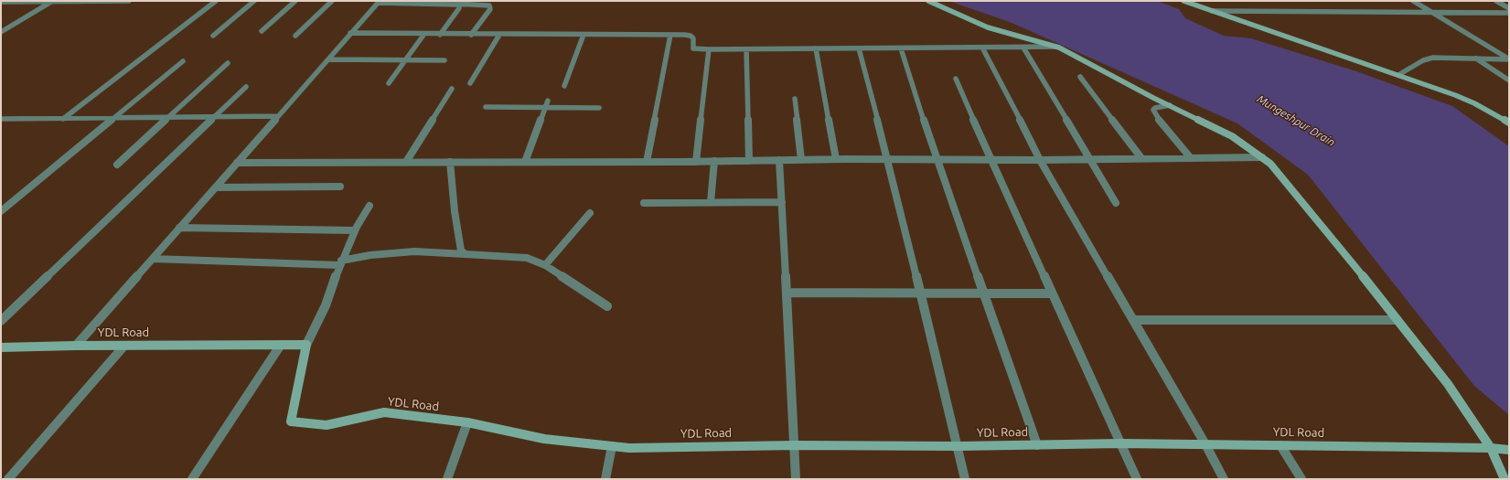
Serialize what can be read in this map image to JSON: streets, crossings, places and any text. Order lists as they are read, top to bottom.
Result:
{
  "streets": {
    "street": ["YDL Road"]
  },
  "water": ["Mungeshpur Drain"]
}
